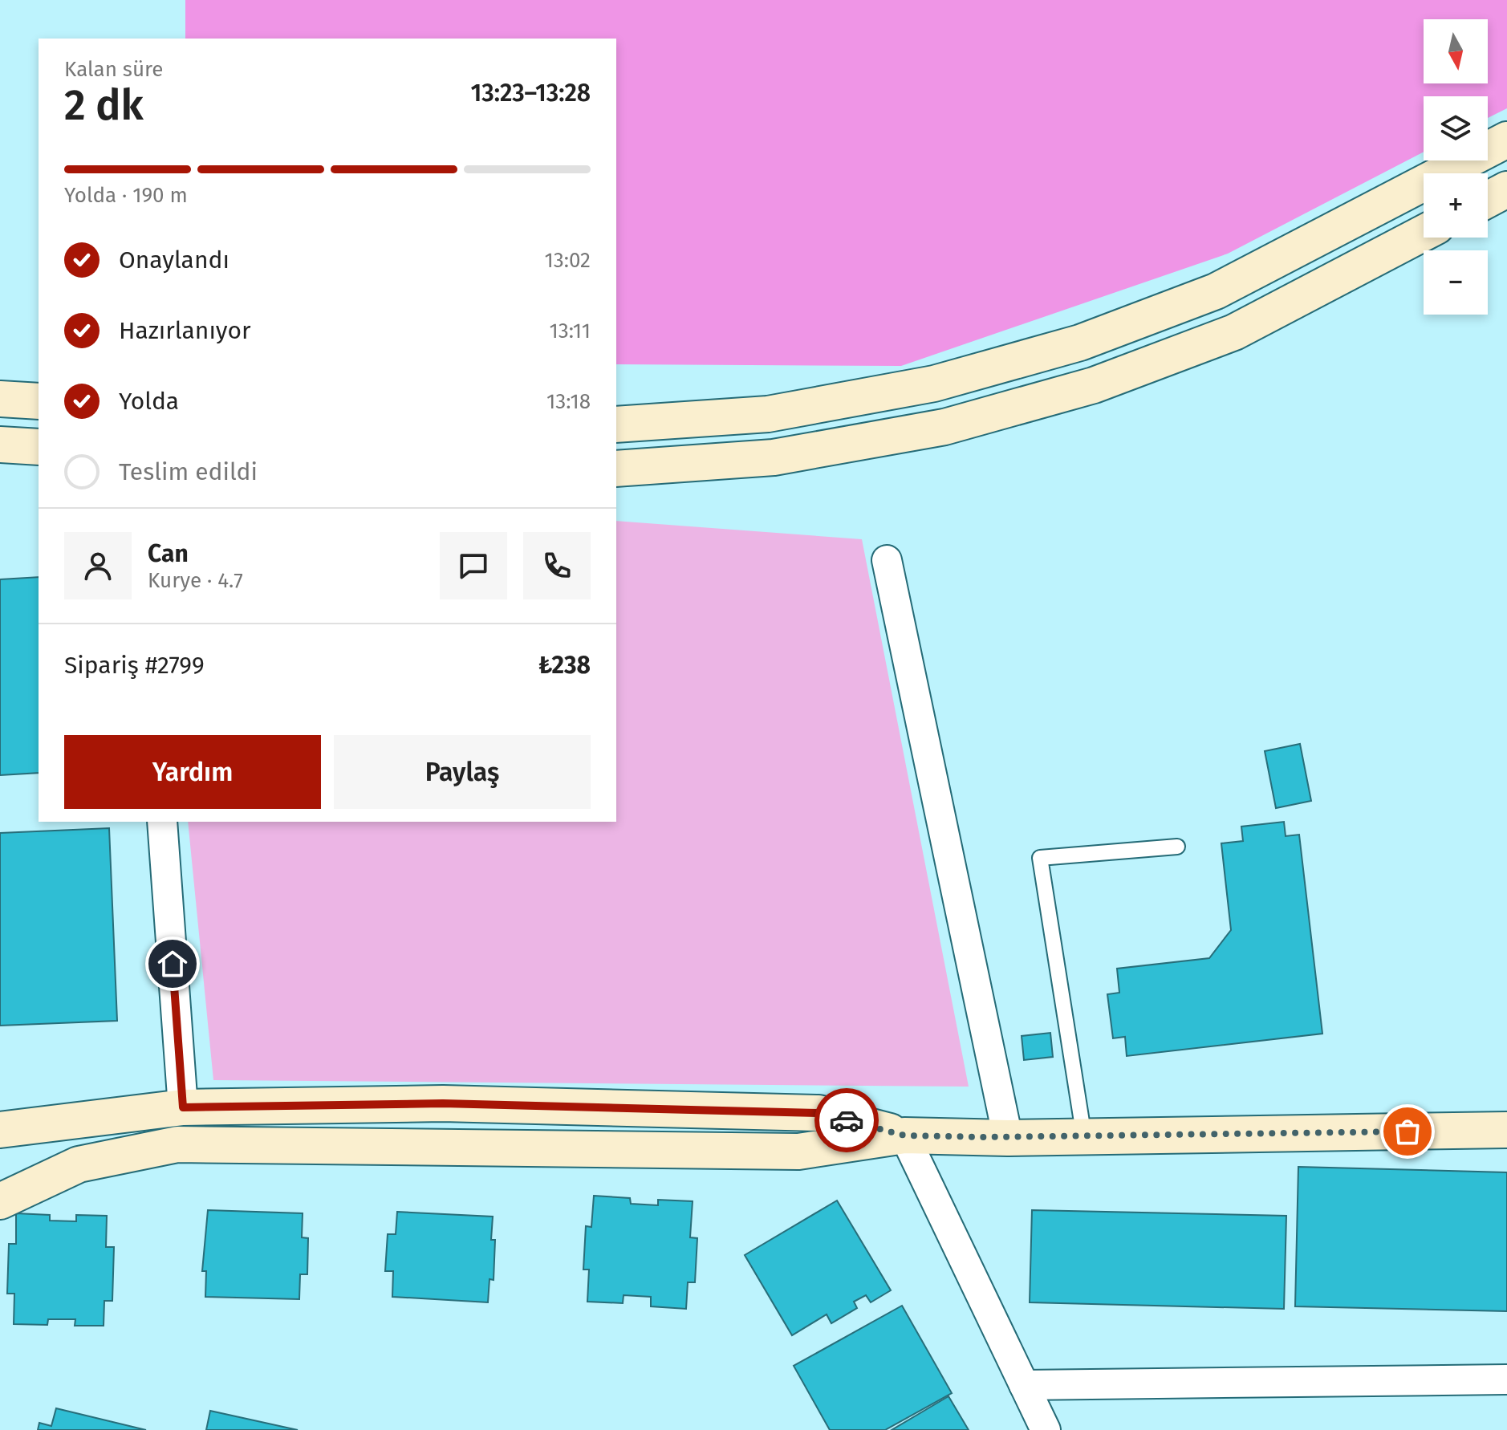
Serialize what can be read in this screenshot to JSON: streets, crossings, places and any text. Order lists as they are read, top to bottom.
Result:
{
  "north": "bottom",
  "page": {
    "map_buttons": ["+", "−"],
    "heading": ["2 dk", "Kalan süre", "13:23–13:28"],
    "panel": [
      "Can",
      "Kurye · 4.7",
      "Sipariş #2799",
      "₺238"
    ],
    "bar": "Yolda · 190 m",
    "list": [
      ["Onaylandı", "13:02"],
      ["Hazırlanıyor", "13:11"],
      ["Yolda", "13:18"],
      "Teslim edildi"
    ],
    "buttons": ["Yardım", "Paylaş"]
  }
}
